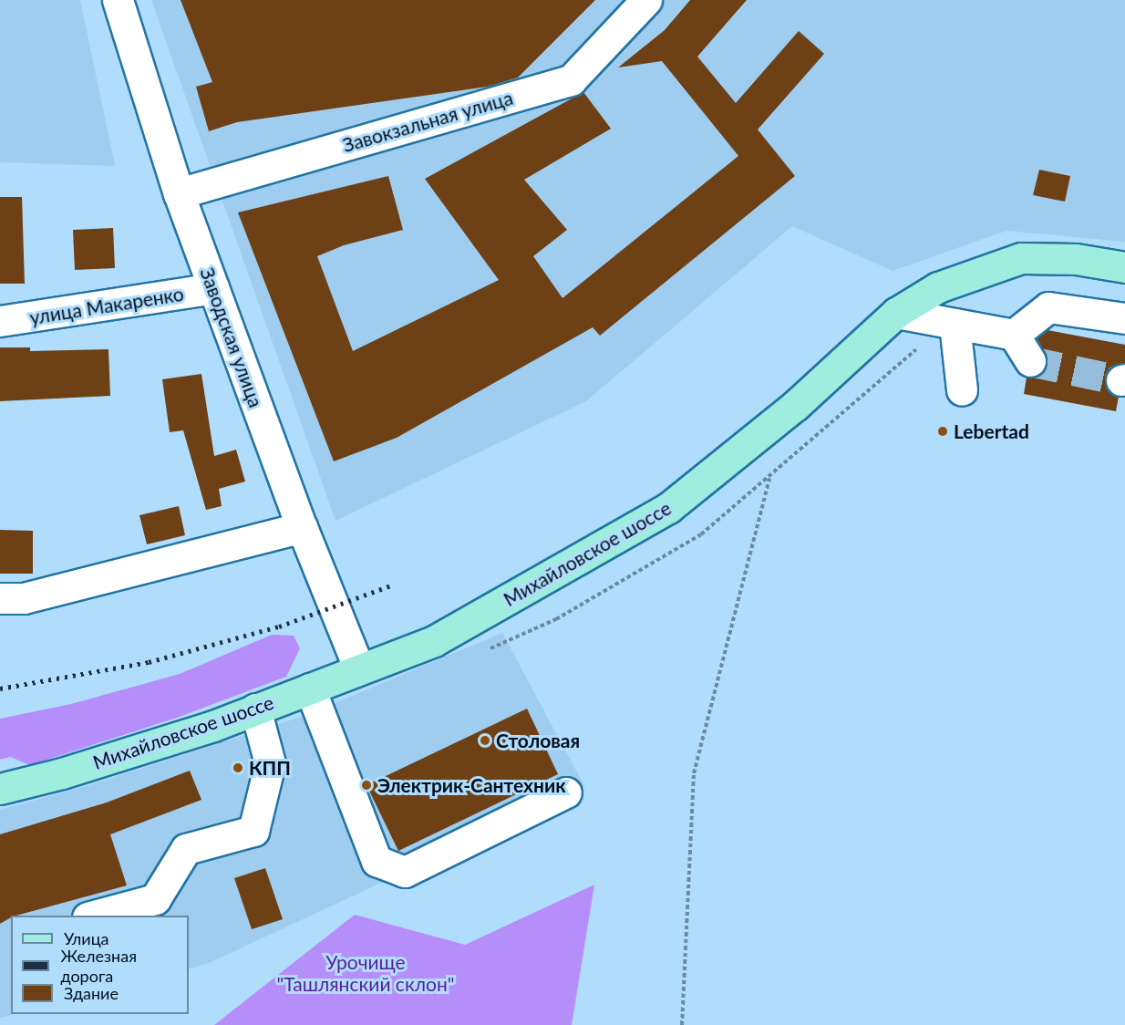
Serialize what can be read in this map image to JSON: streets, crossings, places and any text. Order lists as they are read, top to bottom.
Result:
{
  "streets": {
    "main road": ["Михайловское шоссе"],
    "street": ["Завокзальная улица", "улица Макаренко", "Заводская улица"]
  },
  "crossings": [
    ["Завокзальная улица", "Заводская улица"],
    ["улица Макаренко", "Заводская улица"],
    ["Заводская улица", "Михайловское шоссе"]
  ],
  "parks": ["Урочище \"Ташлянский склон\""],
  "places": [
    "Lebertad",
    "Столовая",
    "КПП",
    "Электрик-Сантехник"
  ],
  "legend": ["Улица", "Железная дорога", "Здание"]
}
